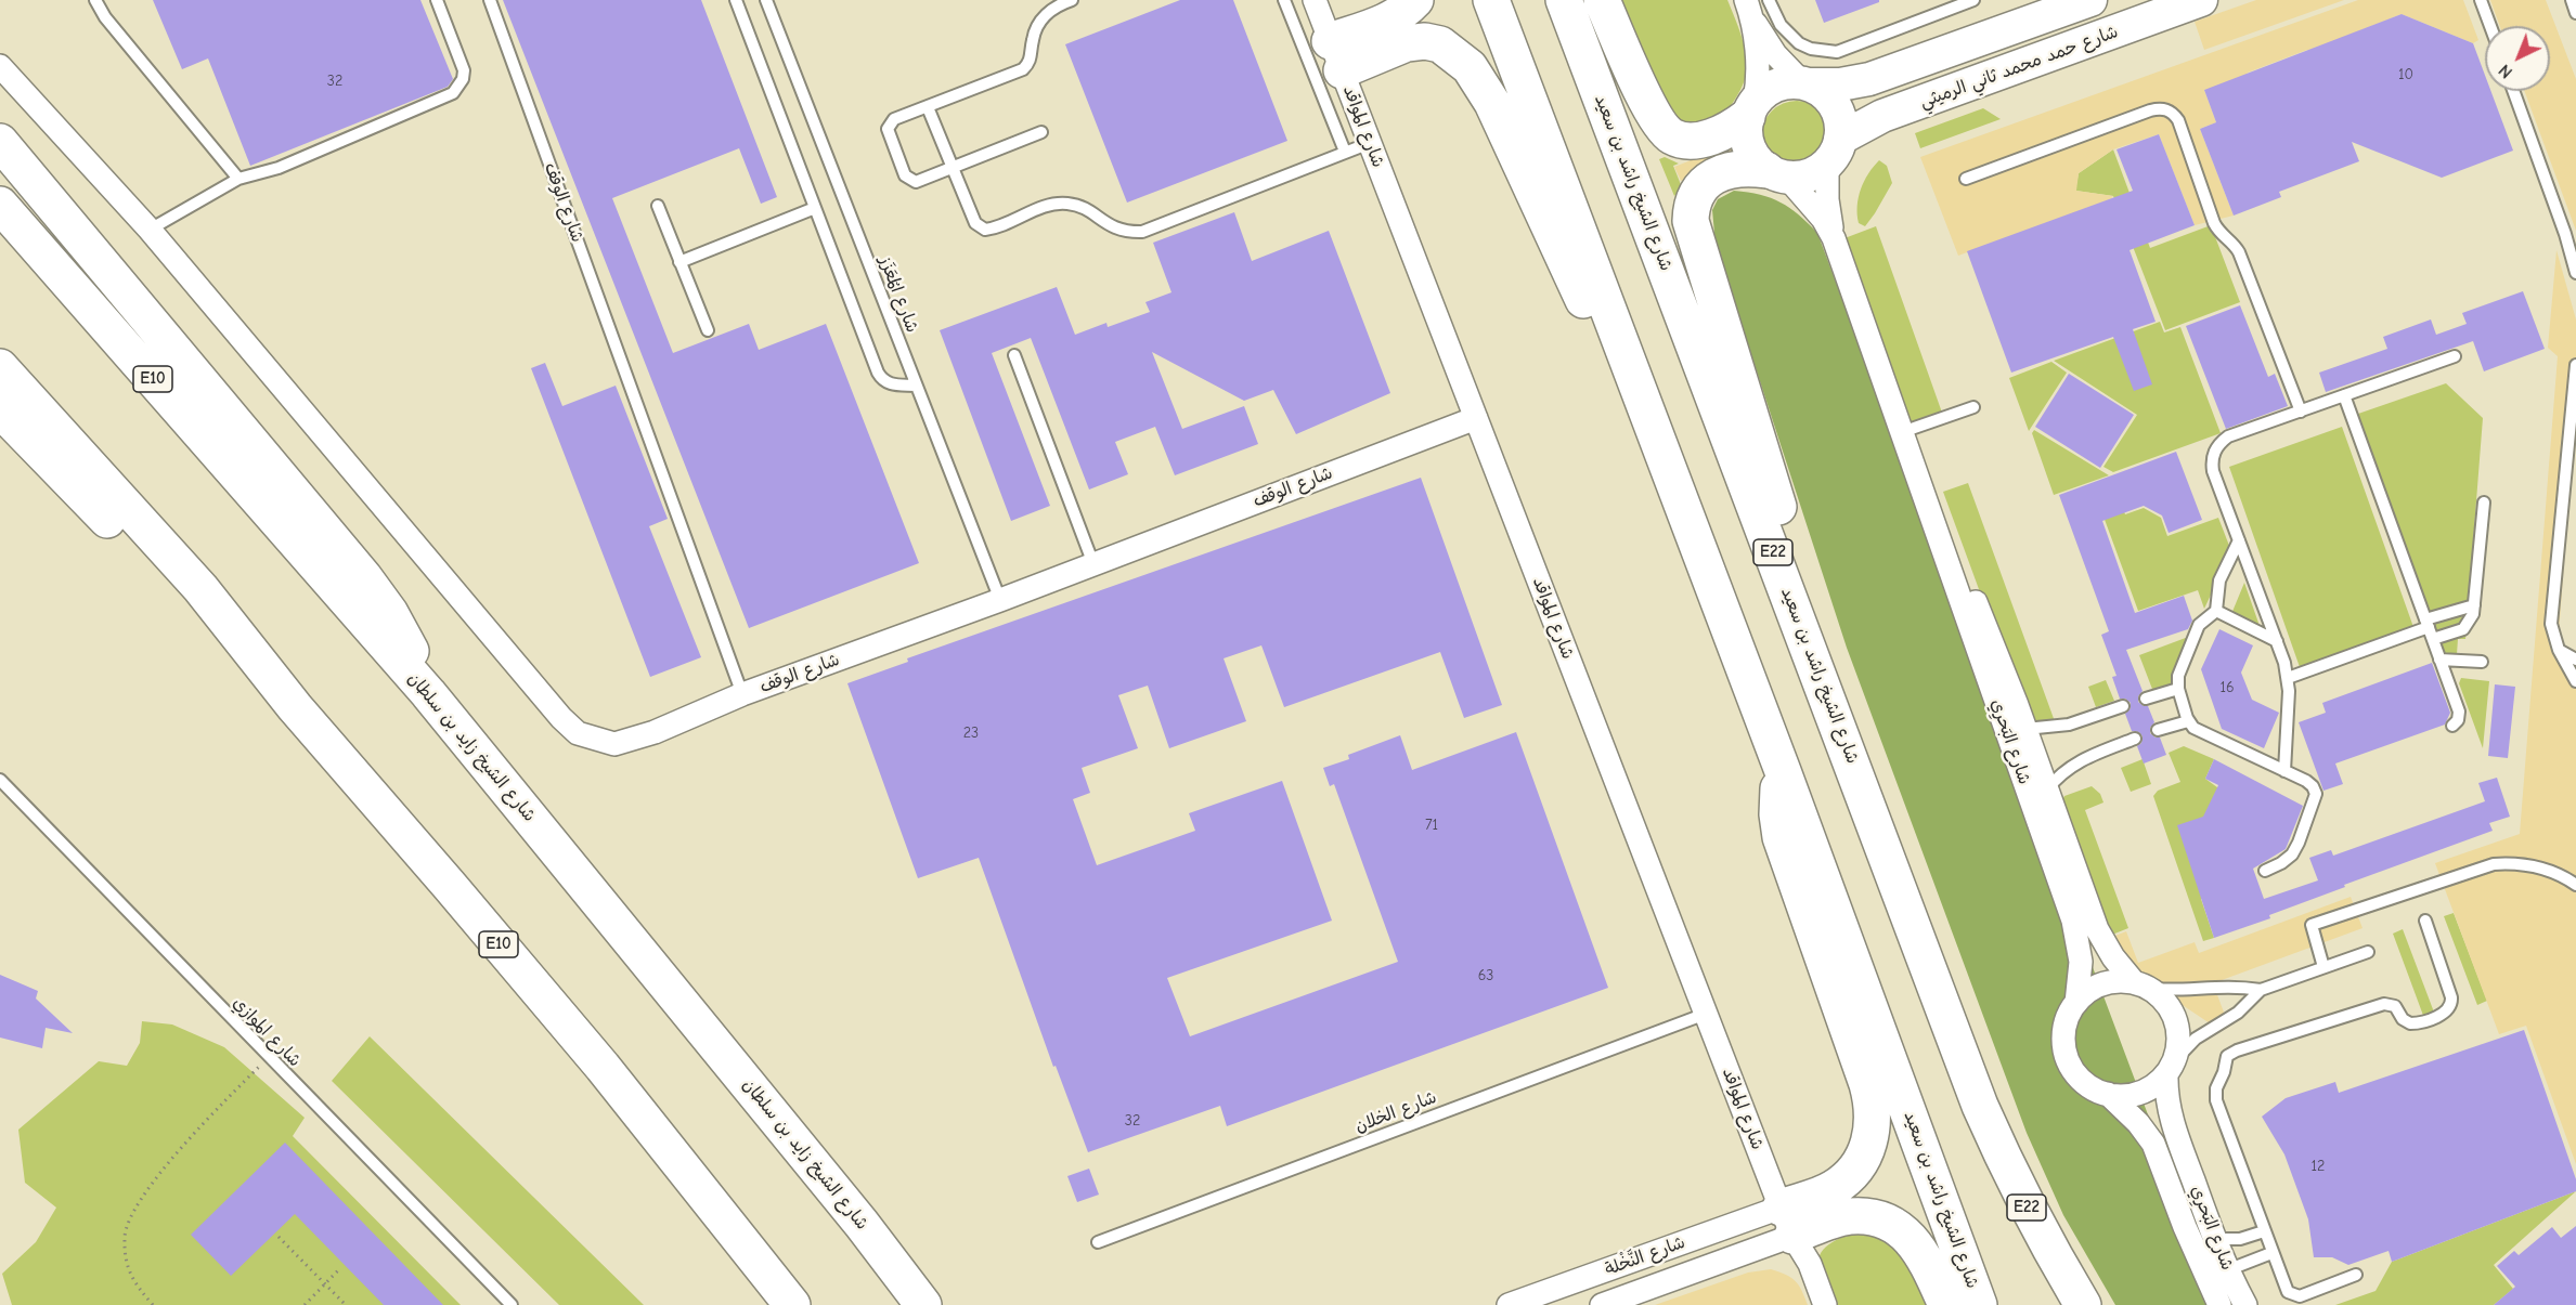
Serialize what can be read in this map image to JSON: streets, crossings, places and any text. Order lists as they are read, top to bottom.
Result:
{
  "streets": {
    "highway": [
      "شارع الشيخ راشد بن سعيد",
      "E10",
      "E22",
      "شارع الشيخ زايد بن سلطان"
    ],
    "main road": ["شارع حمد محمد ثاني الرميثي"],
    "street": [
      "شارع المواقد",
      "شارع الوقف",
      "شارع البَحرِي",
      "شارع النَّخْلة"
    ],
    "lane": ["شارع المُعَزَز", "شارع الموازي", "شارع الخلان"]
  },
  "crossings": [
    ["شارع حمد محمد ثاني الرميثي", "شارع البَحرِي"],
    ["شارع المواقد", "شارع الوقف"],
    ["شارع المواقد", "شارع الخلان"],
    ["شارع المواقد", "شارع النَّخْلة"],
    ["شارع الوقف", "شارع المُعَزَز"]
  ],
  "house_numbers": [
    "10",
    "32",
    "16",
    "23",
    "71",
    "63",
    "32",
    "12"
  ],
  "north": "bottom left"
}
